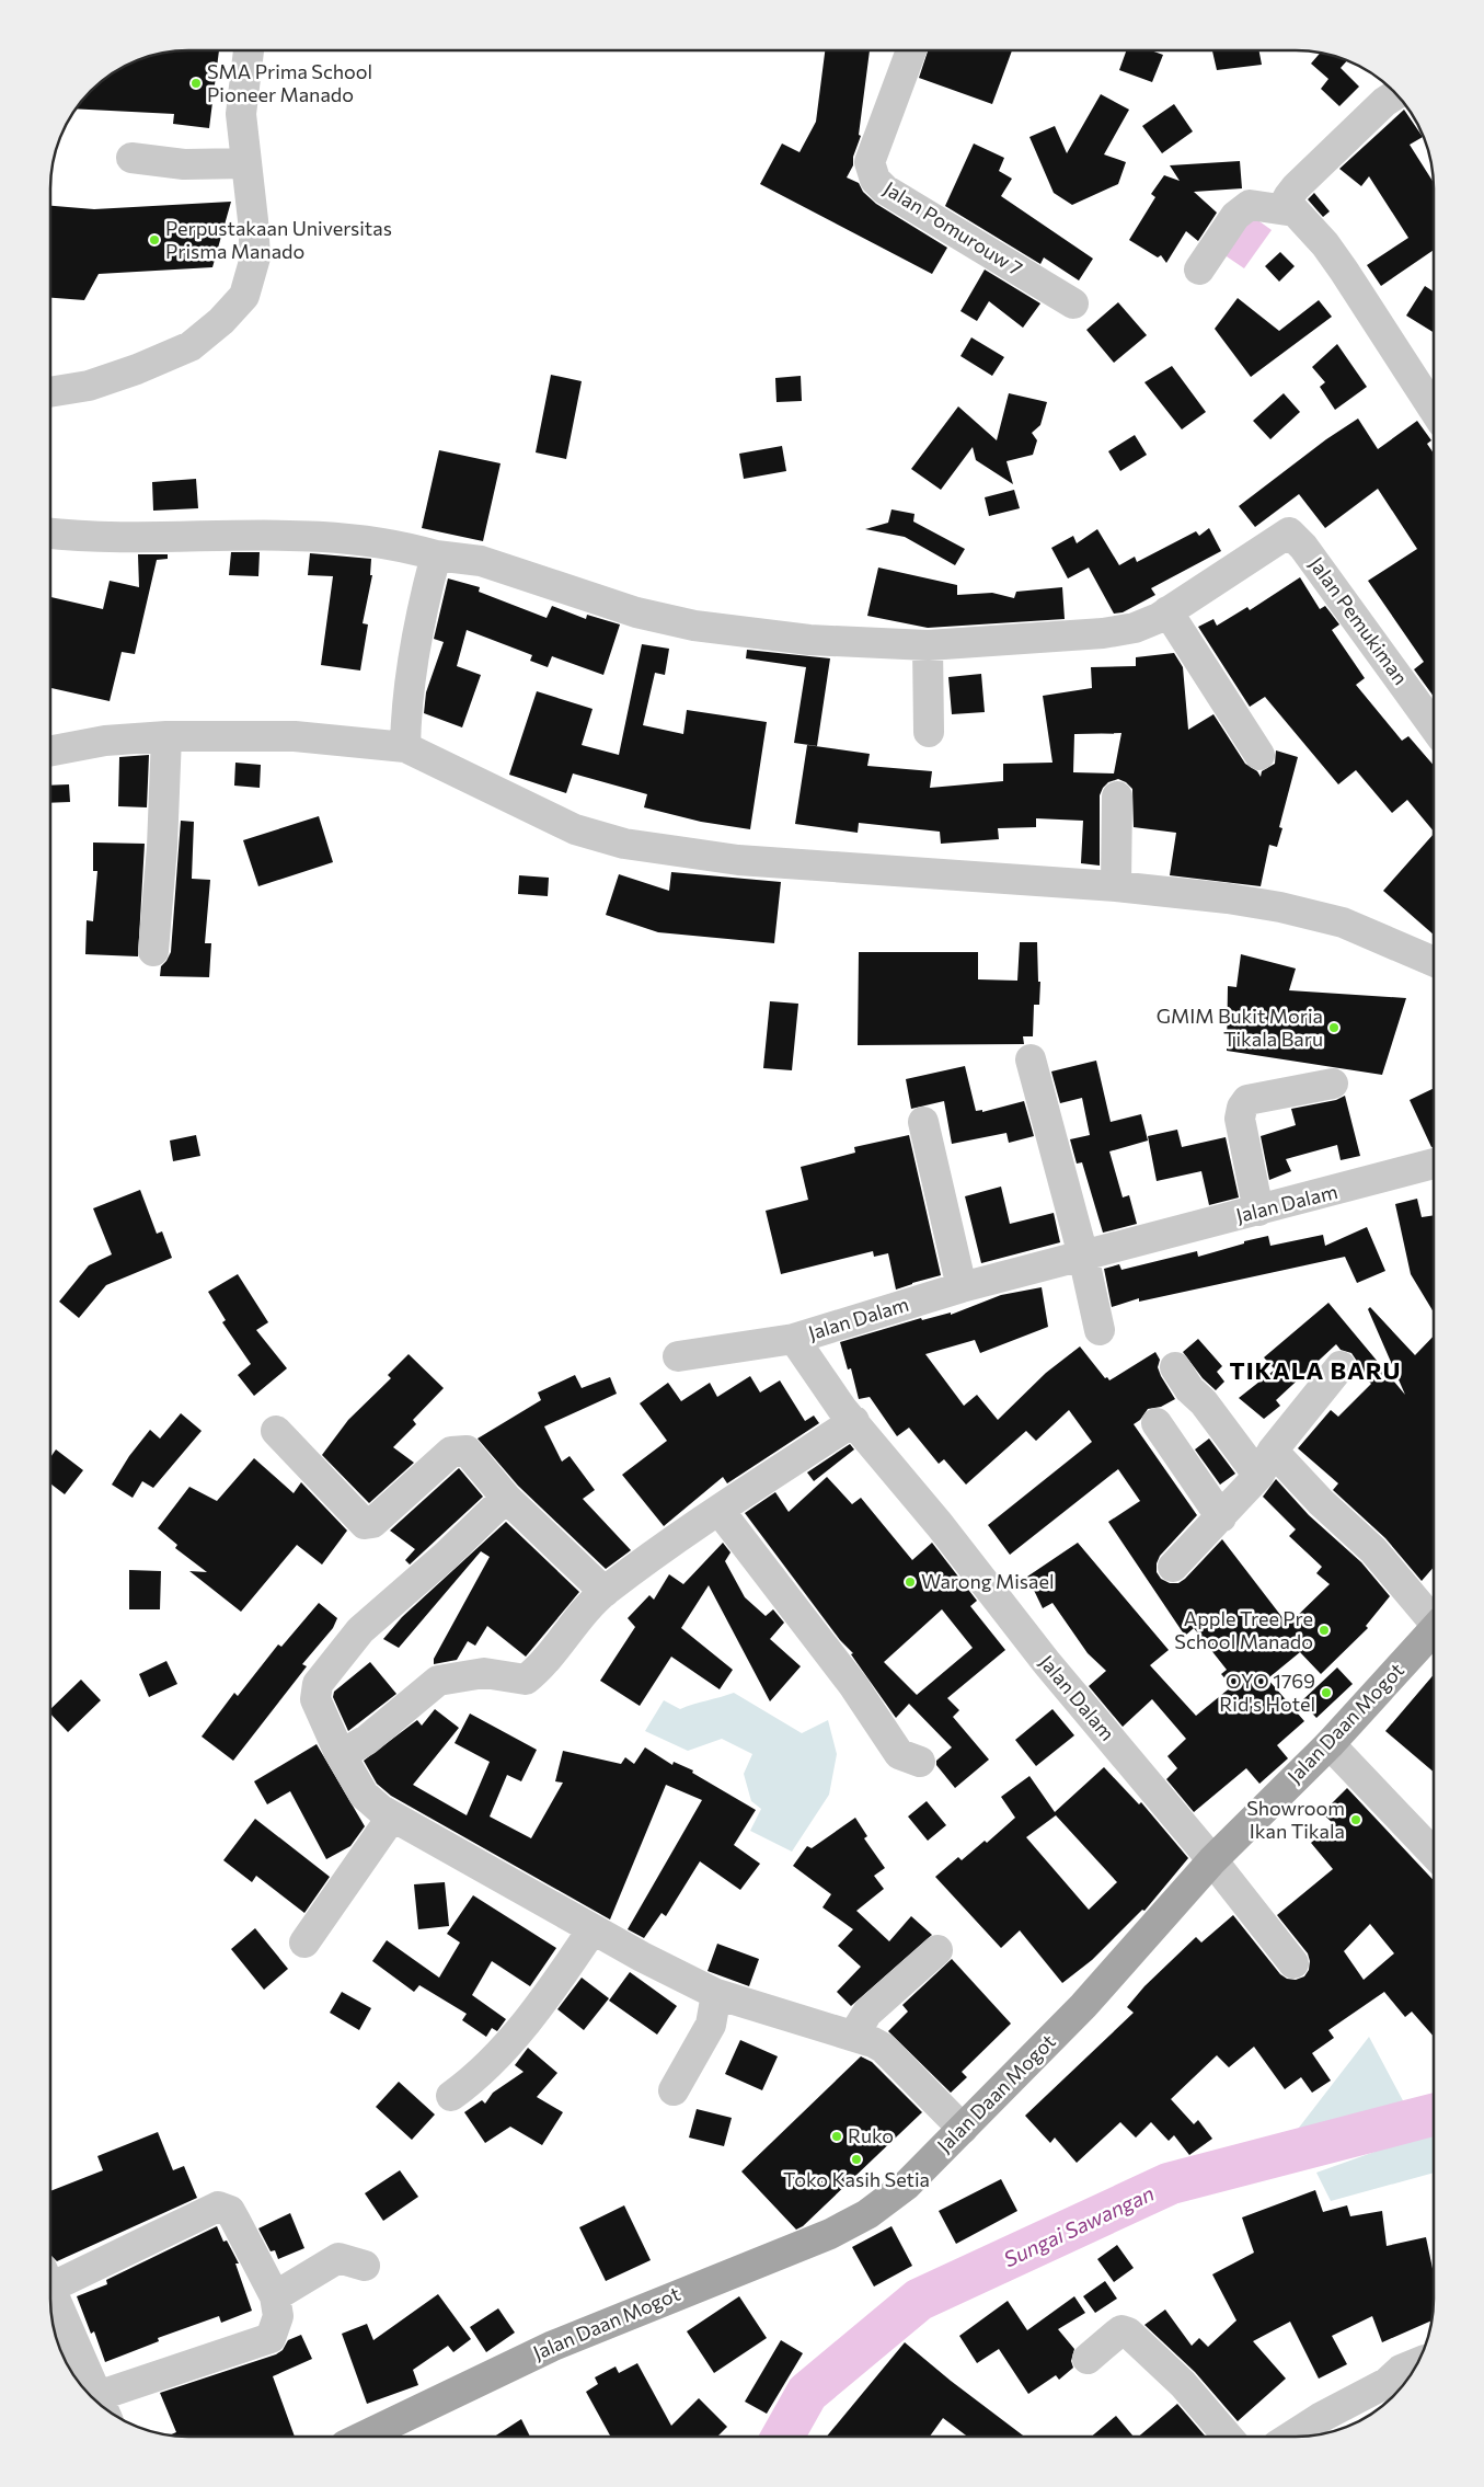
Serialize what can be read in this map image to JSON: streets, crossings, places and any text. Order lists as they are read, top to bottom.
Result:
{
  "streets": {
    "main road": ["Jalan Daan Mogot"],
    "street": ["Jalan Pomurouw 7", "Jalan Pemukiman", "Jalan Dalam"]
  },
  "crossings": [
    ["Jalan Dalam", "Jalan Daan Mogot"]
  ],
  "districts": ["TIKALA BARU"],
  "water": ["Sungai Sawangan"],
  "places": [
    "SMA Prima School Pioneer Manado",
    "Perpustakaan Universitas Prisma Manado",
    "GMIM Bukit Moria Tikala Baru",
    "Warong Misael",
    "Apple Tree Pre School Manado",
    "OYO 1769 Rid's Hotel",
    "Showroom Ikan Tikala",
    "Ruko",
    "Toko Kasih Setia"
  ]
}
